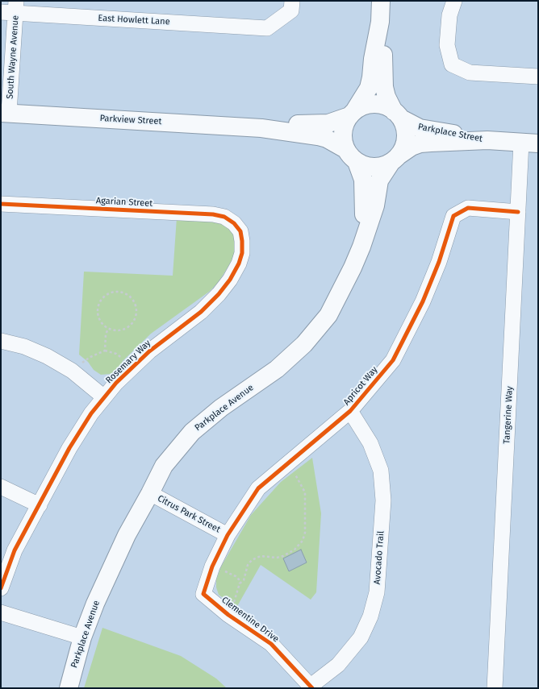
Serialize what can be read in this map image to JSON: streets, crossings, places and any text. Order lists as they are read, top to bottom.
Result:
{
  "streets": {
    "street": [
      "East Howlett Lane",
      "South Wayne Avenue",
      "Parkview Street",
      "Parkplace Street",
      "Agarian Street",
      "Rosemary Way",
      "Apricot Way",
      "Parkplace Avenue",
      "Tangerine Way",
      "Citrus Park Street",
      "Avocado Trail",
      "Clementine Drive"
    ]
  },
  "crossings": [
    ["East Howlett Lane", "South Wayne Avenue"],
    ["South Wayne Avenue", "Parkview Street"],
    ["Parkplace Street", "Parkplace Avenue"],
    ["Agarian Street", "Rosemary Way"],
    ["Apricot Way", "Tangerine Way"],
    ["Apricot Way", "Citrus Park Street"],
    ["Apricot Way", "Avocado Trail"],
    ["Apricot Way", "Clementine Drive"],
    ["Parkplace Avenue", "Citrus Park Street"],
    ["Avocado Trail", "Clementine Drive"]
  ]
}
